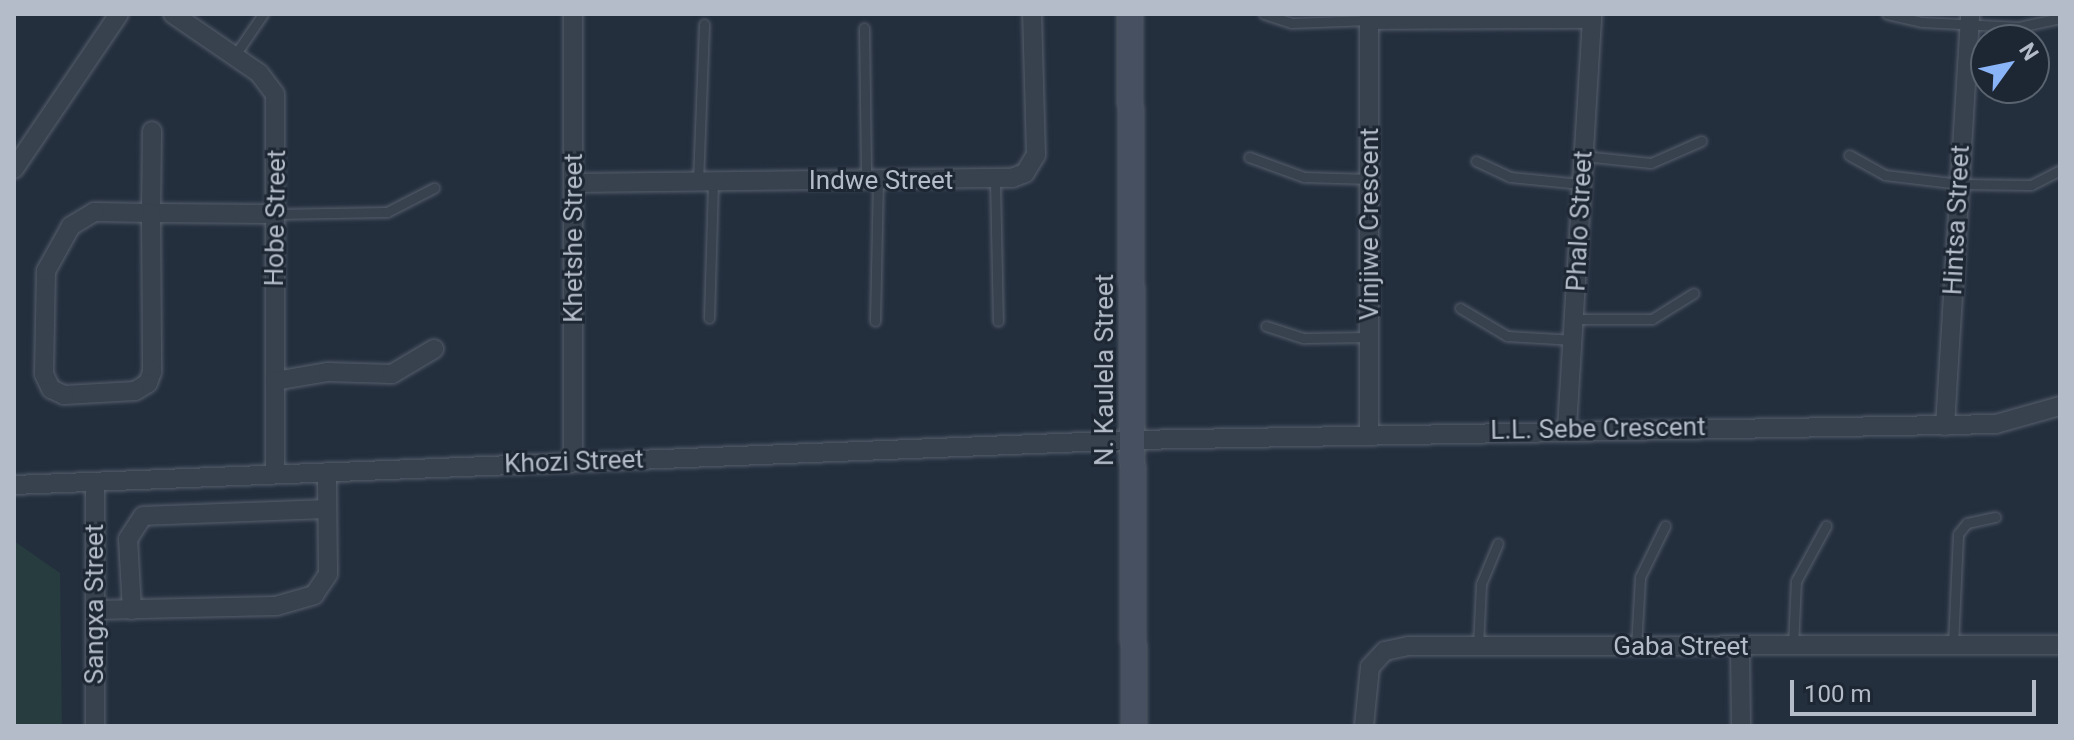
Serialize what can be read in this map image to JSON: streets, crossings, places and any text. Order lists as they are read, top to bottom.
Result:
{
  "streets": {
    "street": [
      "Indwe Street",
      "Hobe Street",
      "Hintsa Street",
      "Phalo Street",
      "Vinjiwe Crescent",
      "Khetshe Street",
      "N. Kaulela Street",
      "L.L. Sebe Crescent",
      "Khozi Street",
      "Sangxa Street",
      "Gaba Street"
    ]
  },
  "crossings": [
    ["Indwe Street", "Khetshe Street"],
    ["Hobe Street", "Khozi Street"],
    ["Hintsa Street", "L.L. Sebe Crescent"],
    ["Phalo Street", "L.L. Sebe Crescent"],
    ["Vinjiwe Crescent", "L.L. Sebe Crescent"],
    ["Khetshe Street", "Khozi Street"],
    ["N. Kaulela Street", "L.L. Sebe Crescent"],
    ["N. Kaulela Street", "Khozi Street"],
    ["L.L. Sebe Crescent", "Khozi Street"],
    ["Khozi Street", "Sangxa Street"]
  ],
  "scale_bar": "100 m",
  "north": "top right"
}
